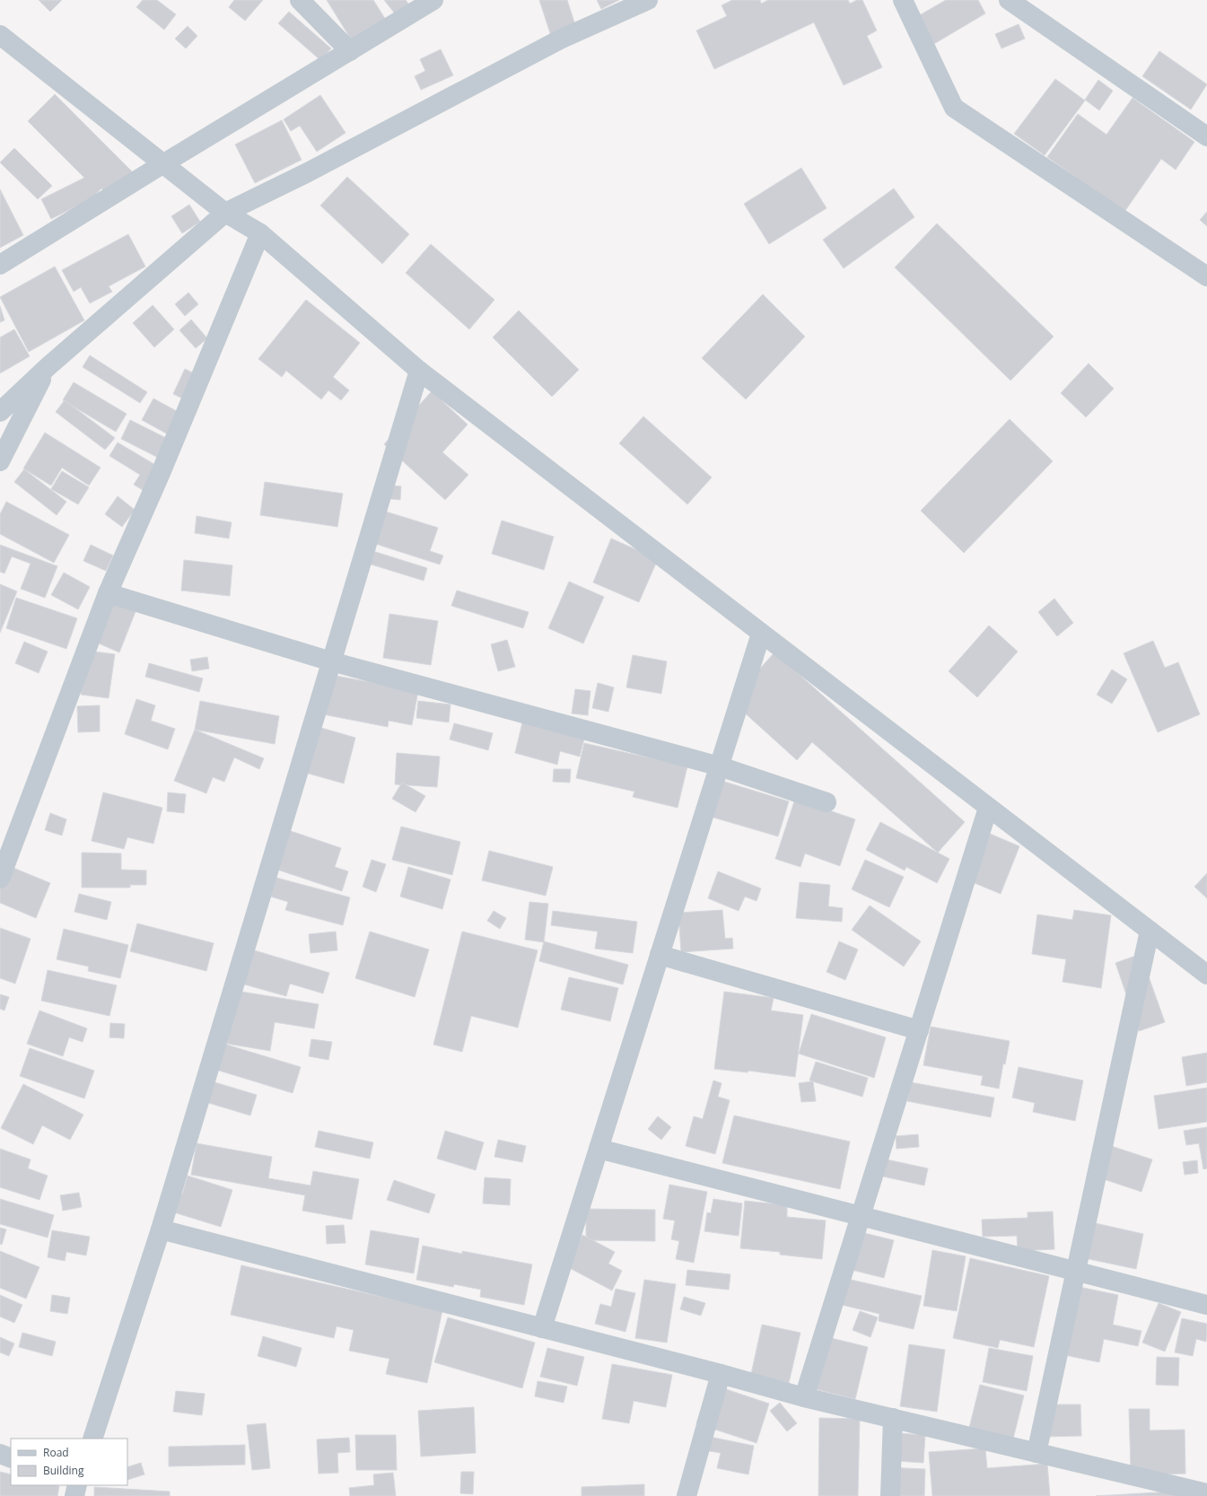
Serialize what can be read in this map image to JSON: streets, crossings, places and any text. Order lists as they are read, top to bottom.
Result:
{
  "legend": ["Road", "Building"]
}
